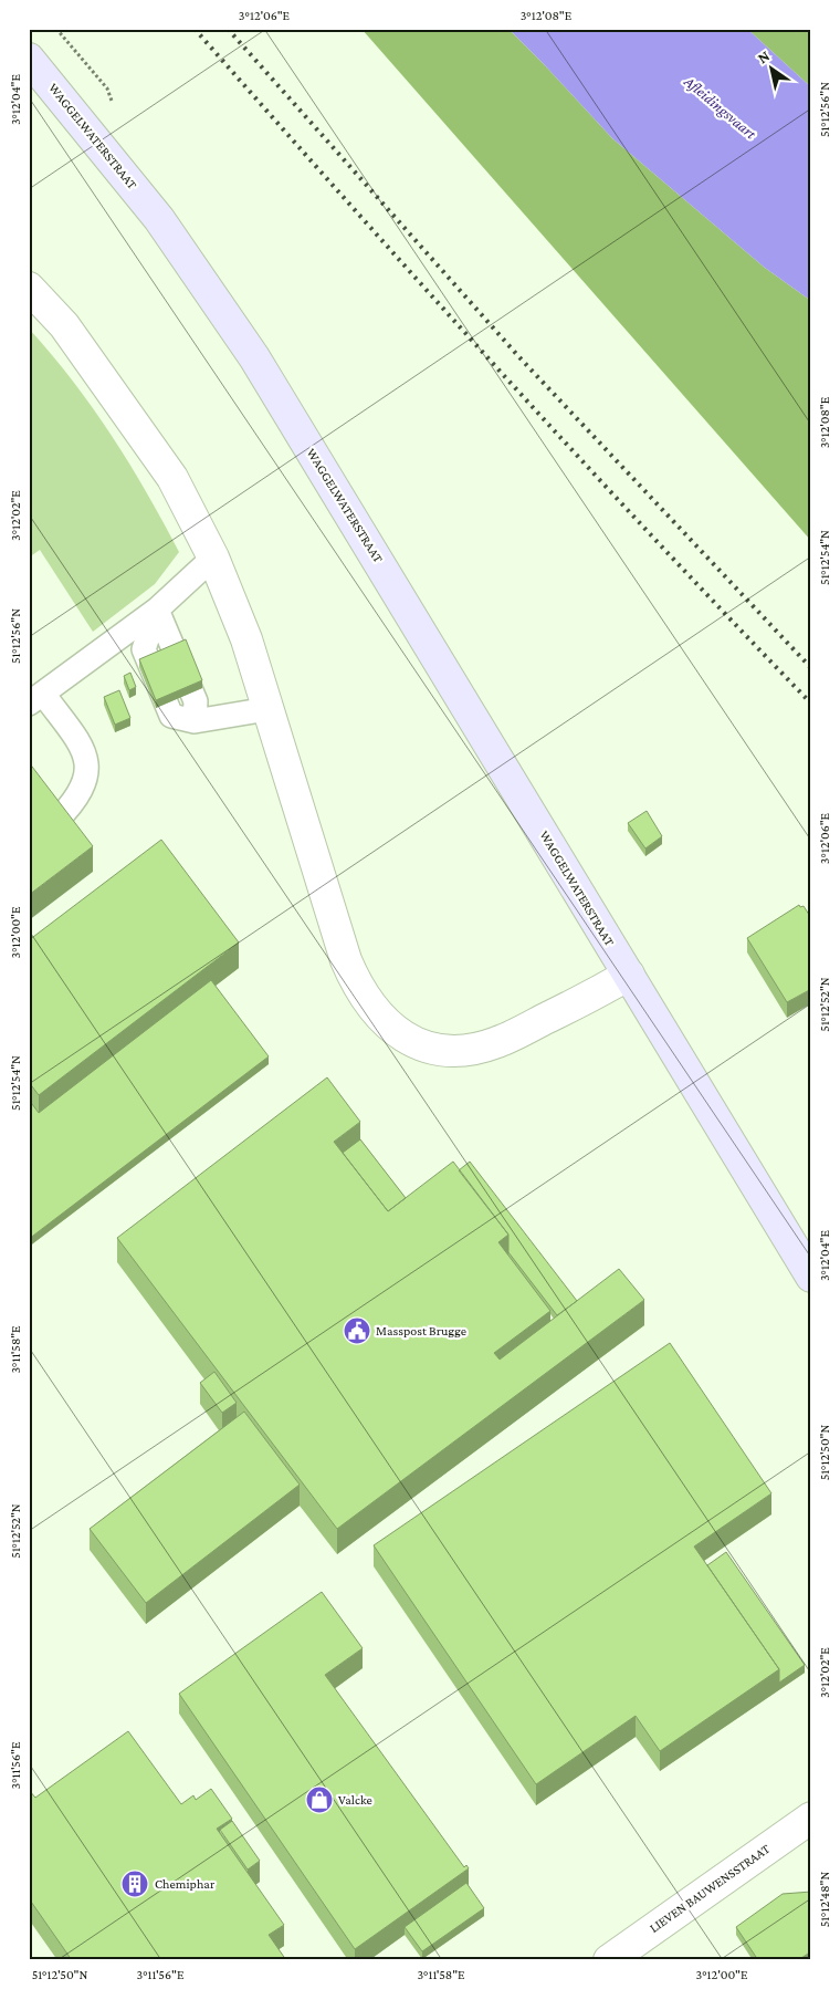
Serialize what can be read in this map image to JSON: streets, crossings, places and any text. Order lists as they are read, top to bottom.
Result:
{
  "streets": {
    "main road": ["WAGGELWATERSTRAAT"],
    "street": ["LIEVEN BAUWENSSTRAAT"]
  },
  "water": ["Afleidingsvaart"],
  "places": {
    "public building": ["Masspost Brugge"],
    "shop": ["Valcke"],
    "building": ["Chemiphar"]
  },
  "north": "top left",
  "coordinates": [
    "3°12'06\"E",
    "3°12'08\"E",
    "3°12'04\"E",
    "51°12'56\"N",
    "3°12'02\"E",
    "51°12'54\"N",
    "3°12'00\"E",
    "51°12'52\"N",
    "3°11'58\"E",
    "51°12'50\"N",
    "3°11'56\"E",
    "51°12'48\"N"
  ]
}
